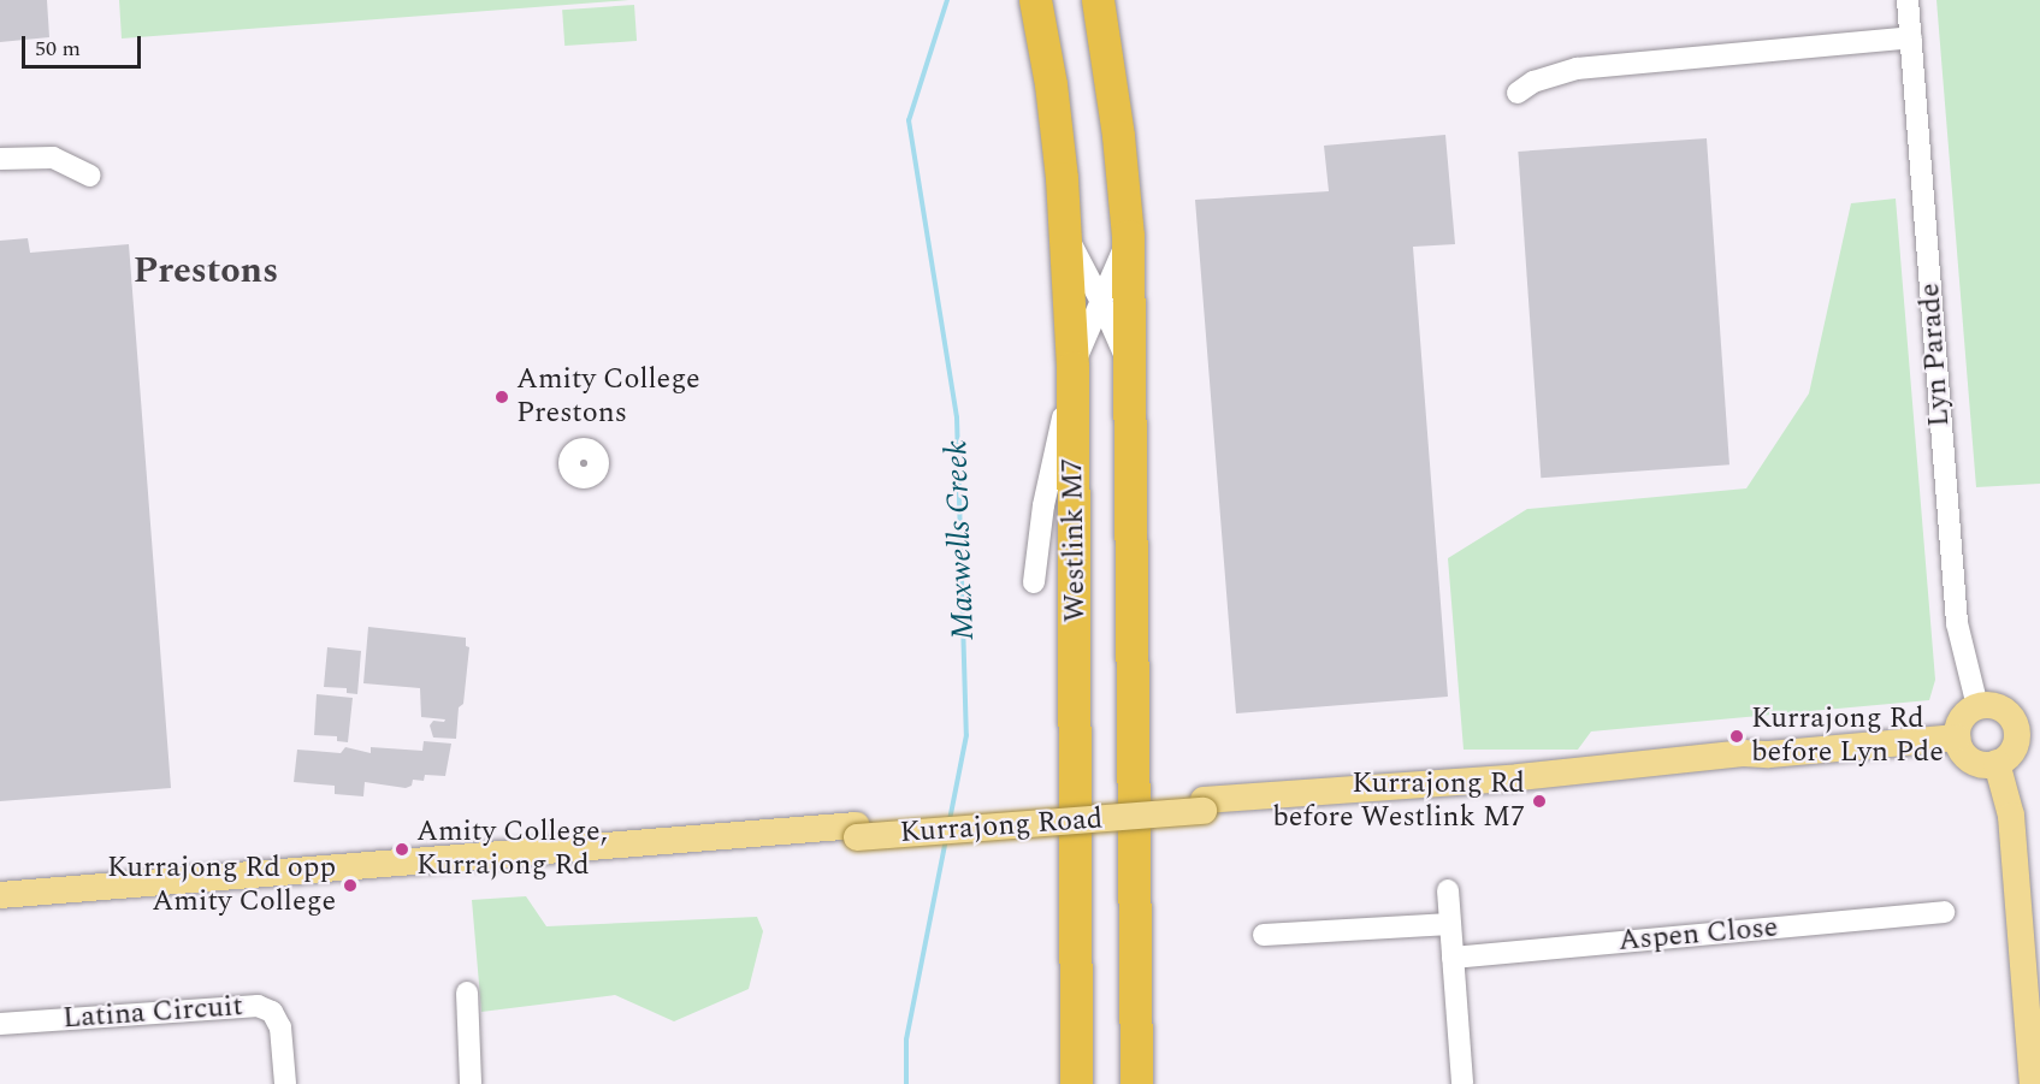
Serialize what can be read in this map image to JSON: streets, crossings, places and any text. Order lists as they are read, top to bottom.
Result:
{
  "streets": {
    "highway": ["Westlink M7"],
    "main road": ["Kurrajong Road"],
    "street": ["Lyn Parade", "Aspen Close", "Latina Circuit"]
  },
  "crossings": [
    ["Lyn Parade", "Kurrajong Road"]
  ],
  "districts": ["Prestons"],
  "water": ["Maxwells Creek"],
  "places": [
    "Amity College Prestons",
    "Kurrajong Rd before Lyn Pde",
    "Kurrajong Rd before Westlink M7",
    "Amity College, Kurrajong Rd",
    "Kurrajong Rd opp Amity College"
  ],
  "scale_bar": "50 m"
}
